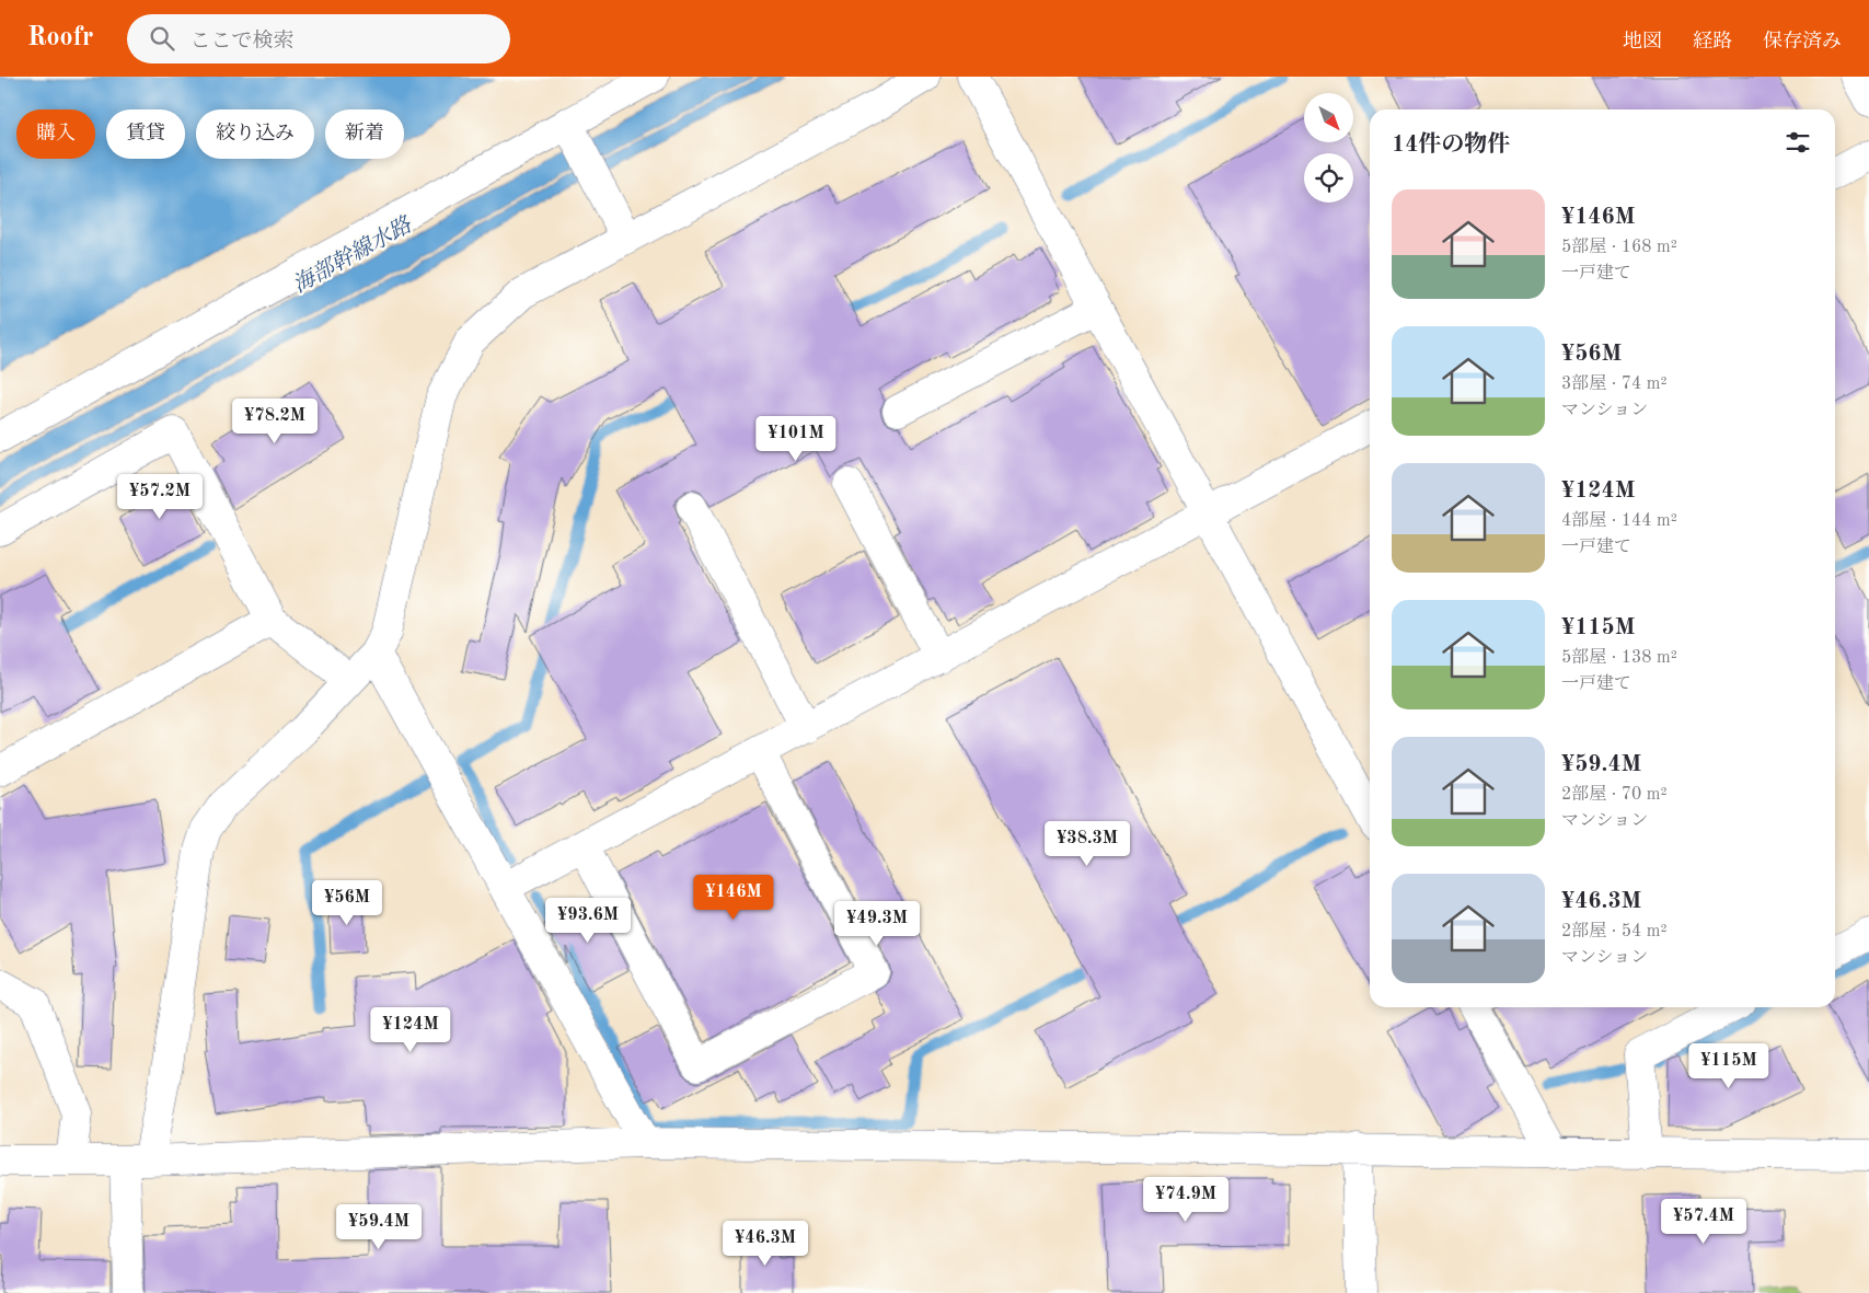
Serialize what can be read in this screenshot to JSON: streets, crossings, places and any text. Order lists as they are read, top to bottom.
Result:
{
  "water": ["海部幹線水路"],
  "north": "bottom right",
  "page": {
    "header": "Roofr",
    "search": "ここで検索",
    "nav": ["地図", "経路", "保存済み"],
    "chip": [
      "購入",
      "賃貸",
      "絞り込み",
      "新着"
    ],
    "heading": "14件の物件",
    "list": [
      {
        "name": "¥146M",
        "note": "5部屋 · 168 m² · 一戸建て"
      },
      {
        "name": "¥56M",
        "note": "3部屋 · 74 m² · マンション"
      },
      {
        "name": "¥124M",
        "note": "4部屋 · 144 m² · 一戸建て"
      },
      {
        "name": "¥115M",
        "note": "5部屋 · 138 m² · 一戸建て"
      },
      {
        "name": "¥59.4M",
        "note": "2部屋 · 70 m² · マンション"
      },
      {
        "name": "¥46.3M",
        "note": "2部屋 · 54 m² · マンション"
      }
    ],
    "price": [
      "¥78.2M",
      "¥101M",
      "¥57.2M",
      "¥38.3M",
      "¥146M",
      "¥56M",
      "¥93.6M",
      "¥49.3M",
      "¥124M",
      "¥115M",
      "¥74.9M",
      "¥57.4M",
      "¥59.4M",
      "¥46.3M"
    ]
  }
}
